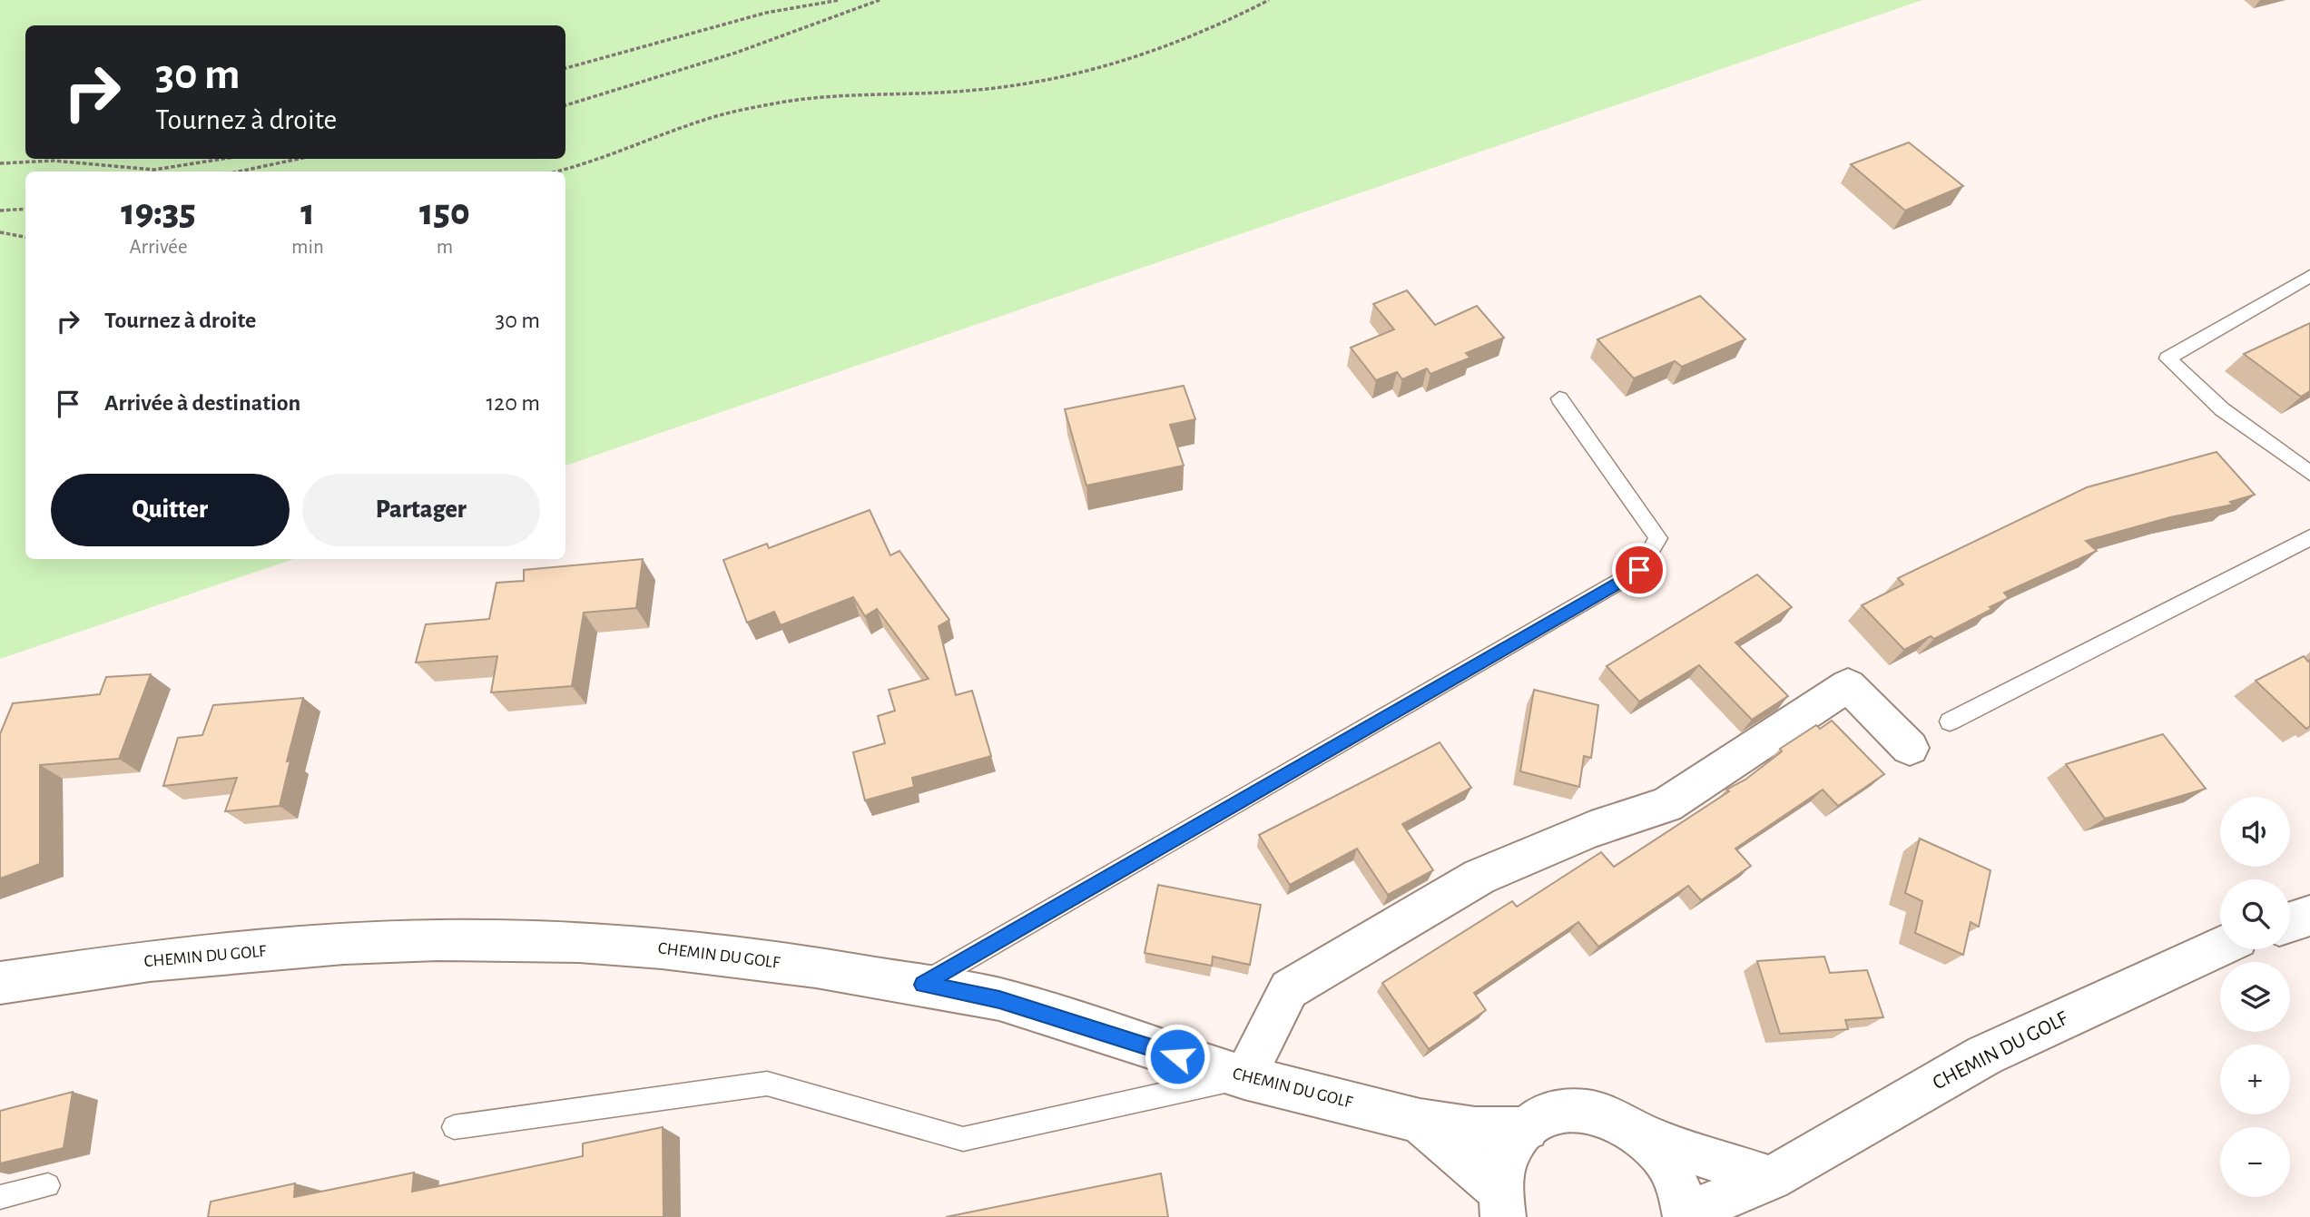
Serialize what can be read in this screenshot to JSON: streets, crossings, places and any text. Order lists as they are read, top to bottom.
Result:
{
  "streets": {
    "street": ["CHEMIN DU GOLF"]
  },
  "page": {
    "turn": ["30 m", "Tournez à droite"],
    "eta": [
      "19:35",
      "Arrivée",
      "1",
      "min",
      "150",
      "m"
    ],
    "list": [
      {
        "name": "Tournez à droite",
        "value": "30 m"
      },
      {
        "name": "Arrivée à destination",
        "value": "120 m"
      }
    ],
    "buttons": ["Quitter", "Partager"],
    "map_buttons": ["+", "−"]
  }
}
